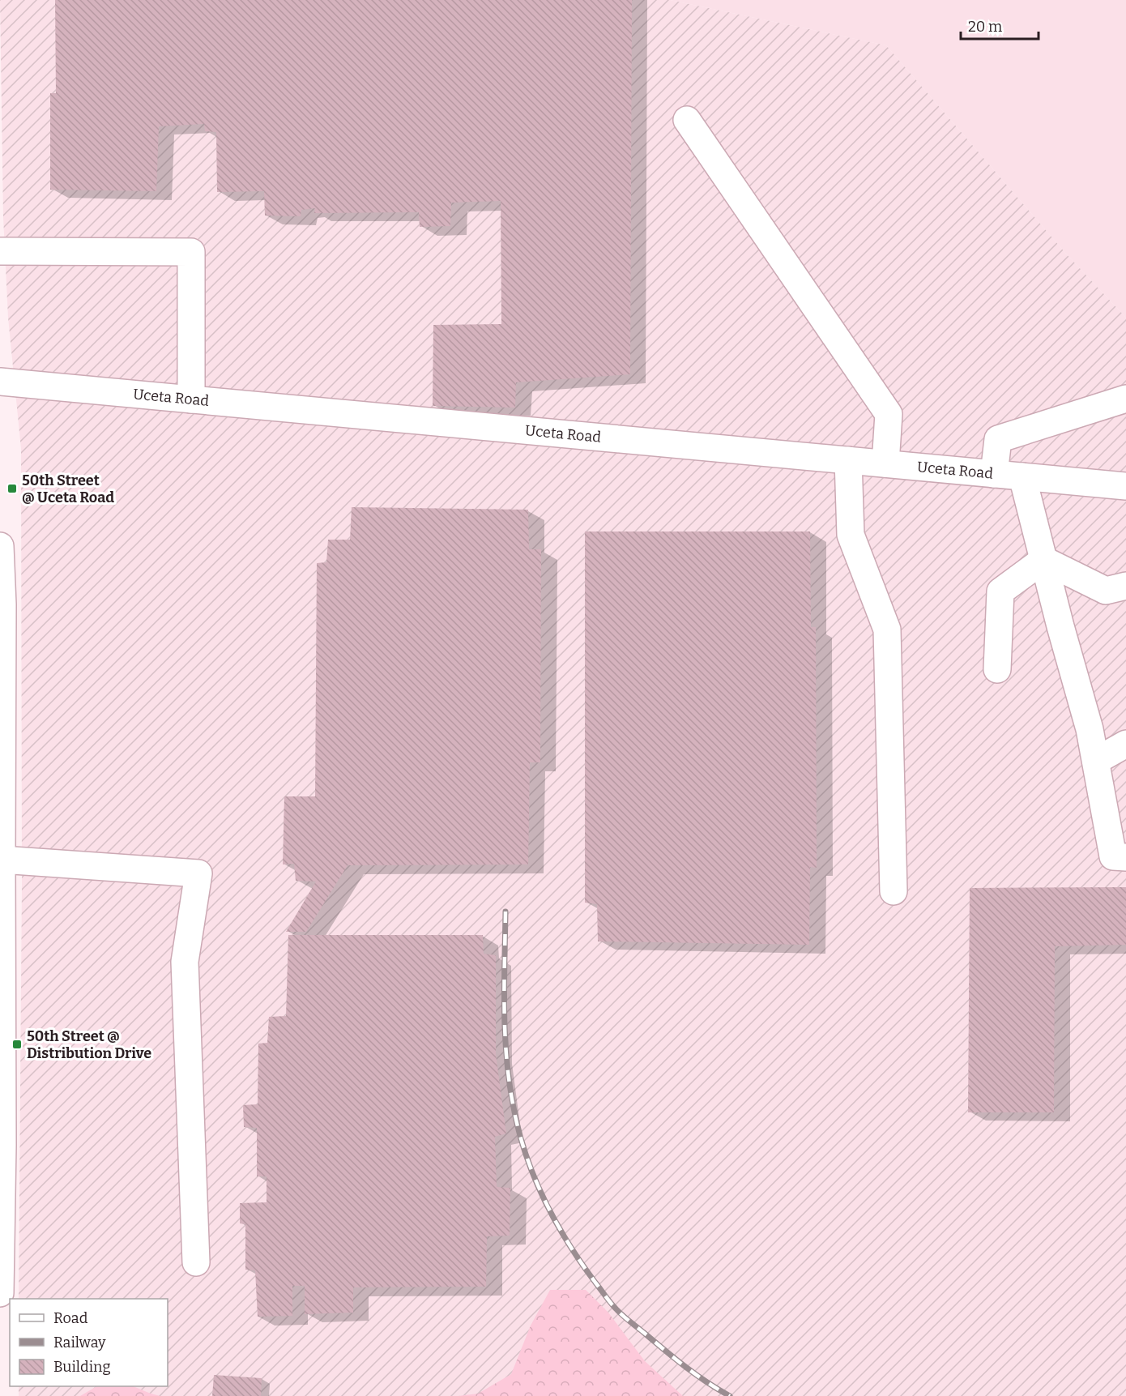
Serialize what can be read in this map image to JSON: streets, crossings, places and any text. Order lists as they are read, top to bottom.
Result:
{
  "streets": {
    "street": ["Uceta Road"]
  },
  "places": {
    "transit": ["50th Street @ Uceta Road", "50th Street @ Distribution Drive"]
  },
  "legend": ["Road", "Railway", "Building"],
  "scale_bar": "20 m"
}
